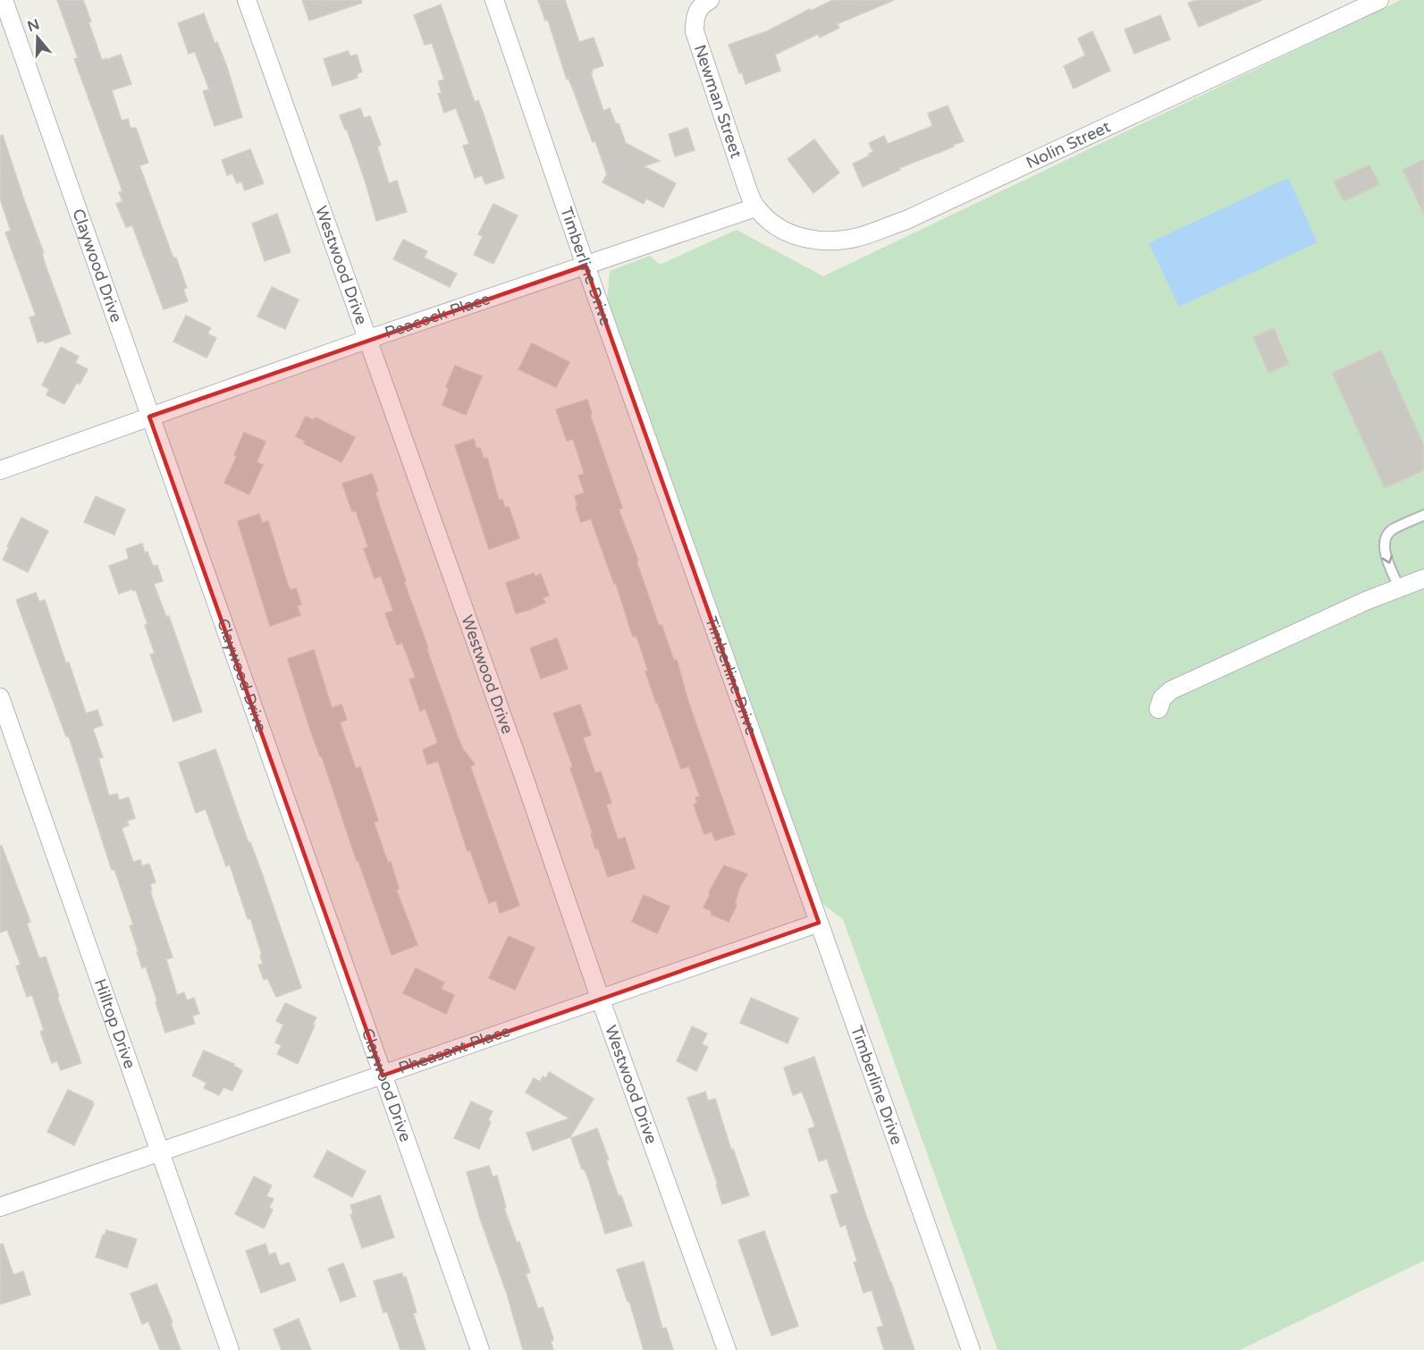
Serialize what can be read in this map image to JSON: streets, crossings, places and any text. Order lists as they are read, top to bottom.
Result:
{
  "streets": {
    "street": [
      "Newman Street",
      "Nolin Street",
      "Claywood Drive",
      "Westwood Drive",
      "Timberline Drive",
      "Peacock Place",
      "Hilltop Drive",
      "Pheasant Place"
    ]
  },
  "crossings": [
    ["Newman Street", "Nolin Street"],
    ["Newman Street", "Peacock Place"],
    ["Nolin Street", "Peacock Place"],
    ["Claywood Drive", "Peacock Place"],
    ["Claywood Drive", "Pheasant Place"],
    ["Westwood Drive", "Peacock Place"],
    ["Westwood Drive", "Pheasant Place"],
    ["Timberline Drive", "Peacock Place"],
    ["Timberline Drive", "Pheasant Place"],
    ["Hilltop Drive", "Pheasant Place"]
  ],
  "north": "top"
}
